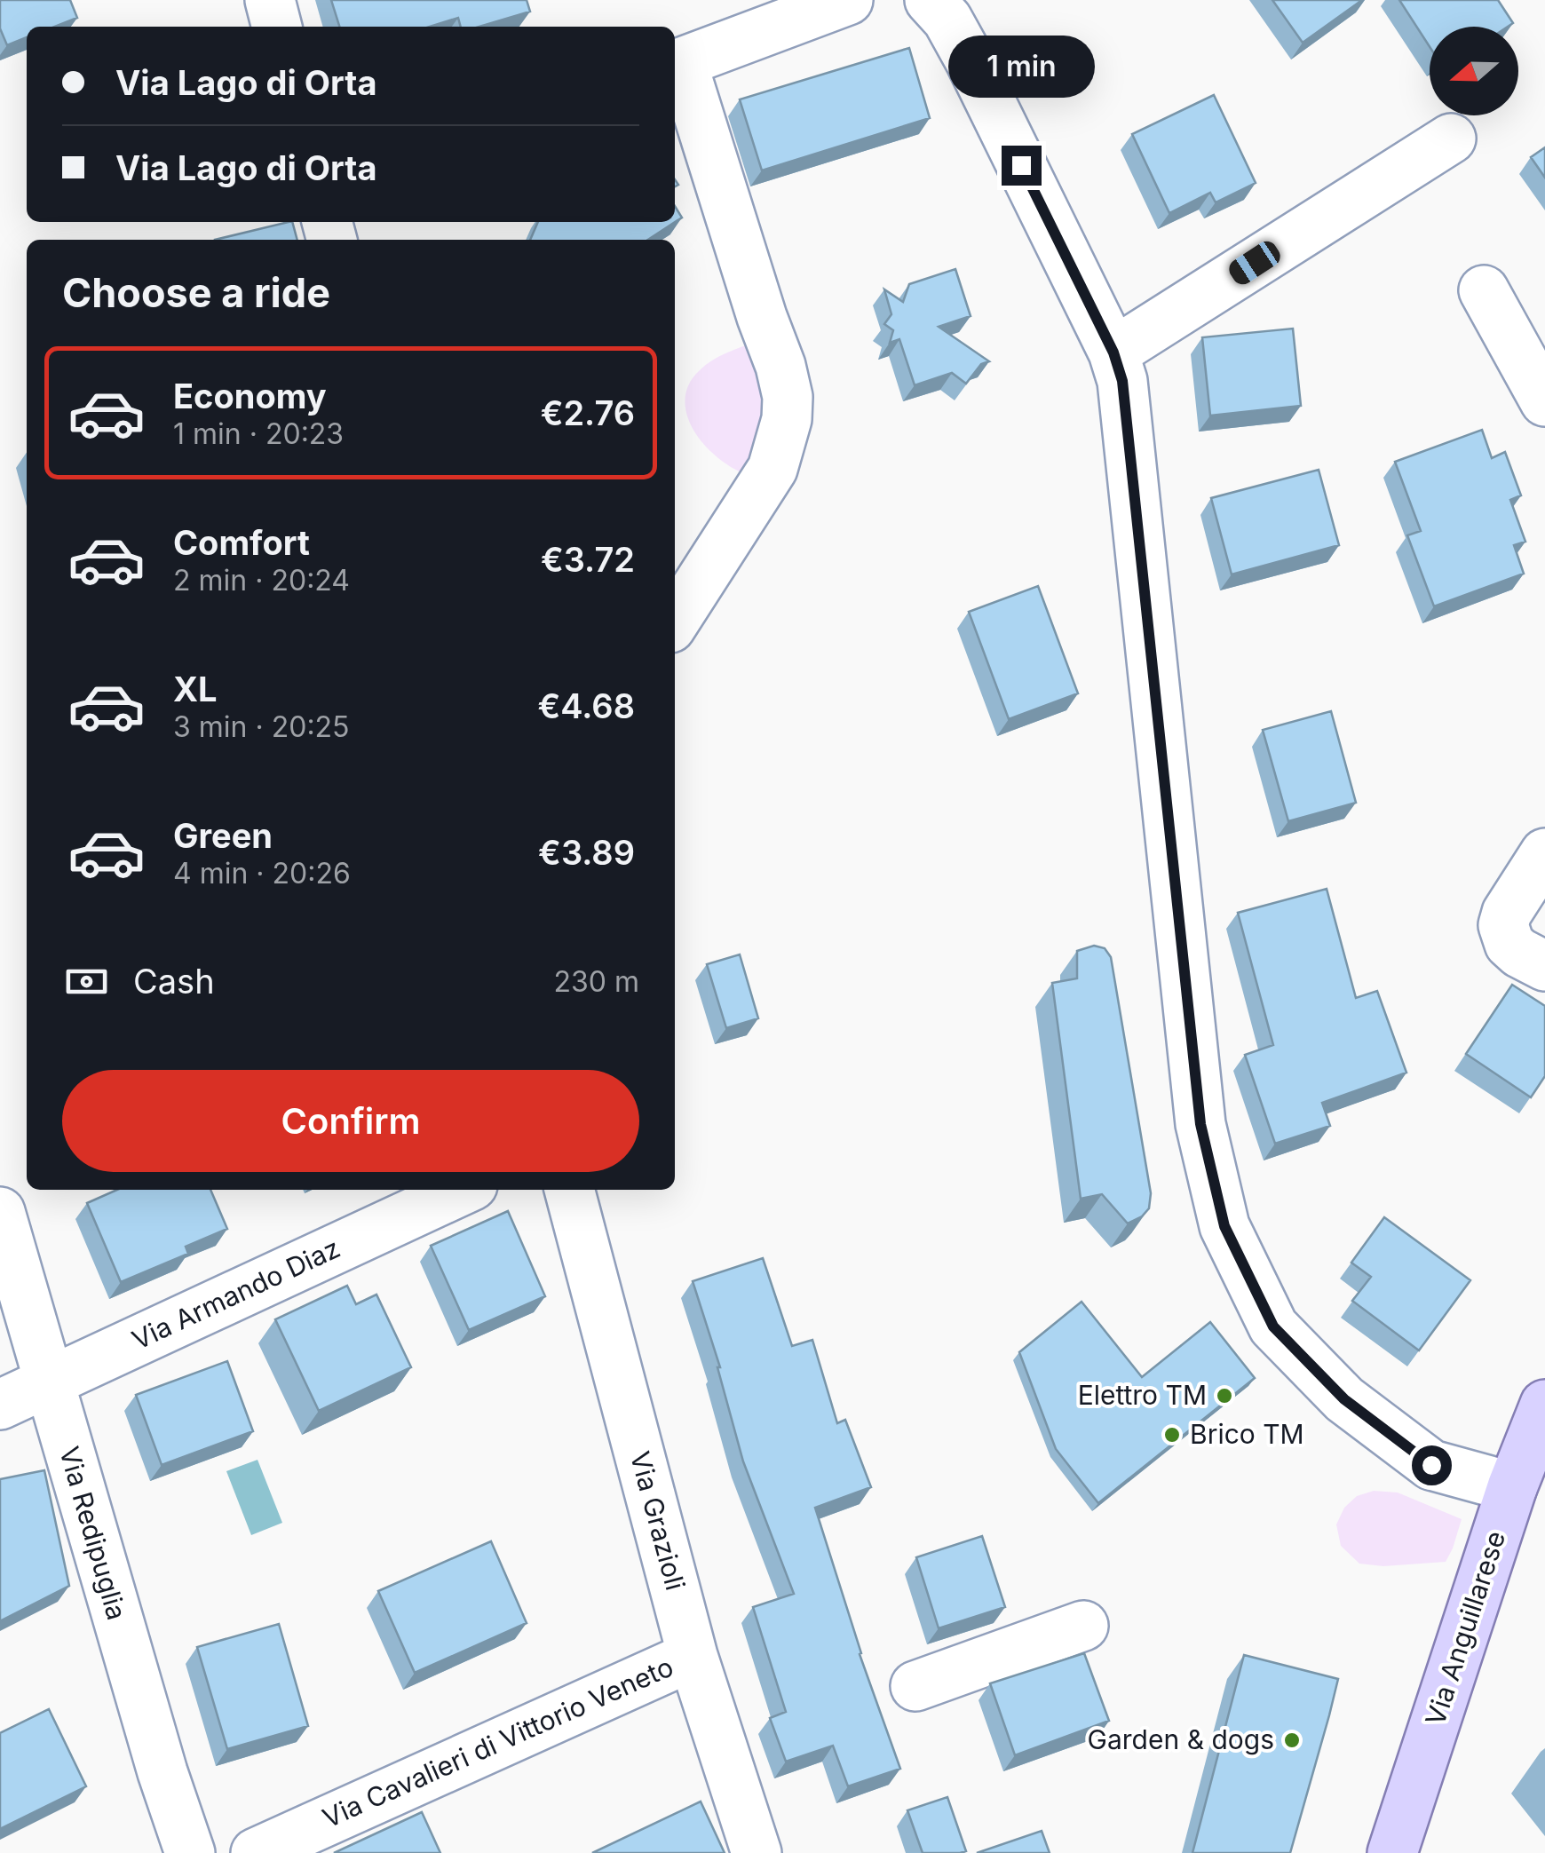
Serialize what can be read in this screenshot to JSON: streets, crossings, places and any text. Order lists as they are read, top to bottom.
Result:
{
  "streets": {
    "main road": ["Via Anguillarese"],
    "street": [
      "Via Armando Diaz",
      "Via Grazioli",
      "Via Redipuglia",
      "Via Cavalieri di Vittorio Veneto"
    ]
  },
  "crossings": [
    ["Via Armando Diaz", "Via Redipuglia"],
    ["Via Grazioli", "Via Cavalieri di Vittorio Veneto"]
  ],
  "places": ["Elettro TM", "Brico TM", "Garden & dogs"],
  "north": "left",
  "page": {
    "banner": ["Via Lago di Orta", "Via Lago di Orta"],
    "bubble": "1 min",
    "heading": "Choose a ride",
    "list": [
      {
        "name": "Economy",
        "note": "1 min · 20:23",
        "value": "€2.76"
      },
      {
        "name": "Comfort",
        "note": "2 min · 20:24",
        "value": "€3.72"
      },
      {
        "name": "XL",
        "note": "3 min · 20:25",
        "value": "€4.68"
      },
      {
        "name": "Green",
        "note": "4 min · 20:26",
        "value": "€3.89"
      }
    ],
    "pay": ["Cash", "230 m"],
    "buttons": "Confirm"
  }
}
